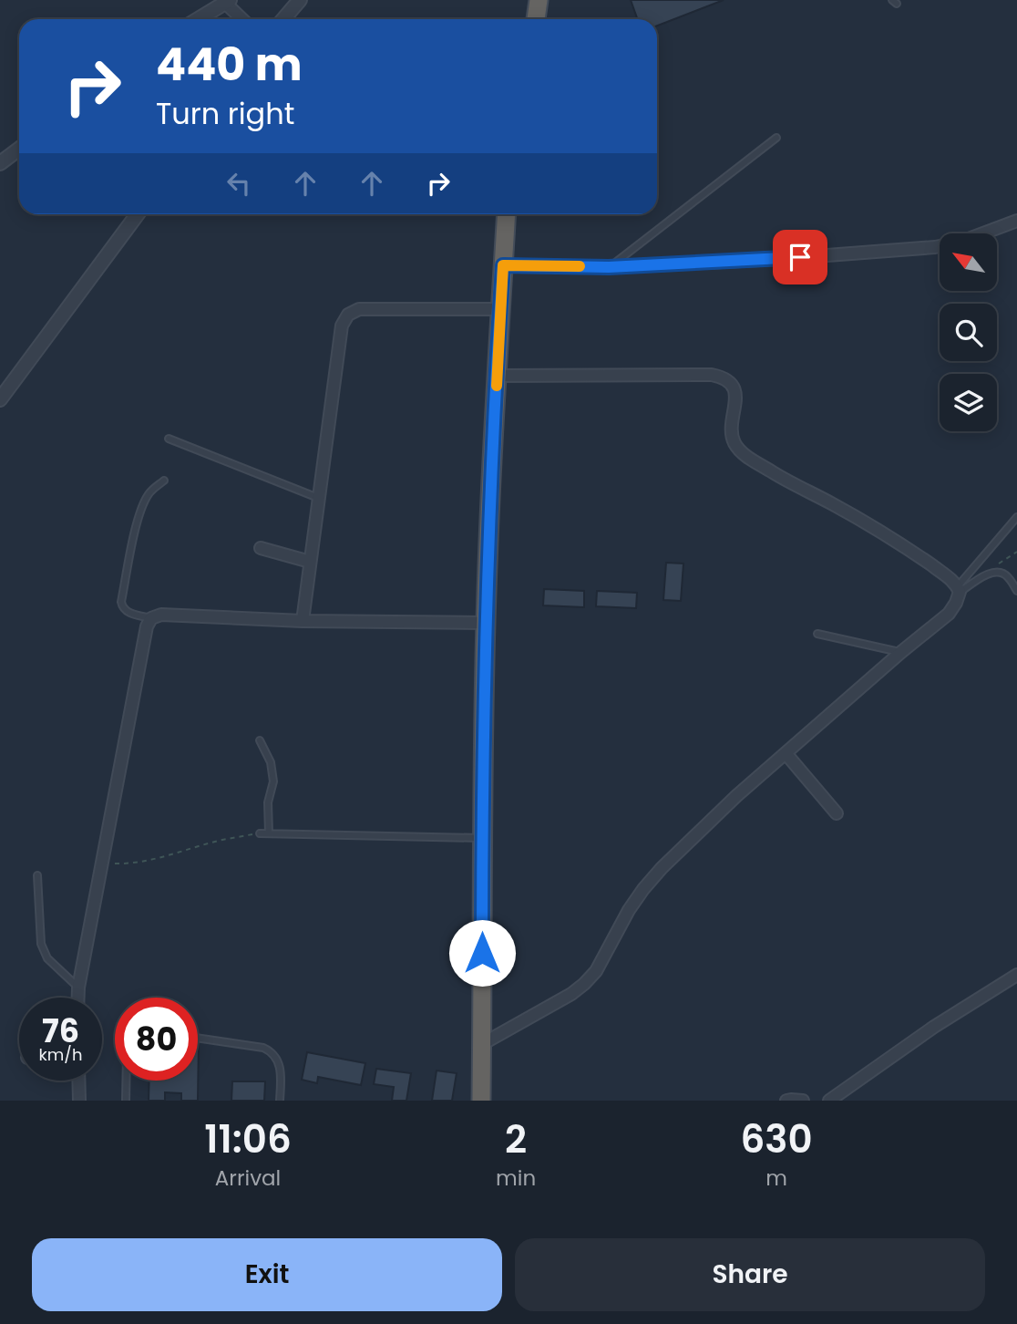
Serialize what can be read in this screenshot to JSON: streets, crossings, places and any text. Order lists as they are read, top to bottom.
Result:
{
  "north": "top left",
  "page": {
    "turn": ["440 m", "Turn right"],
    "speed": "76 km/h",
    "limit": "80",
    "eta": [
      "11:06",
      "Arrival",
      "2",
      "min",
      "630",
      "m"
    ],
    "buttons": ["Exit", "Share"]
  }
}
